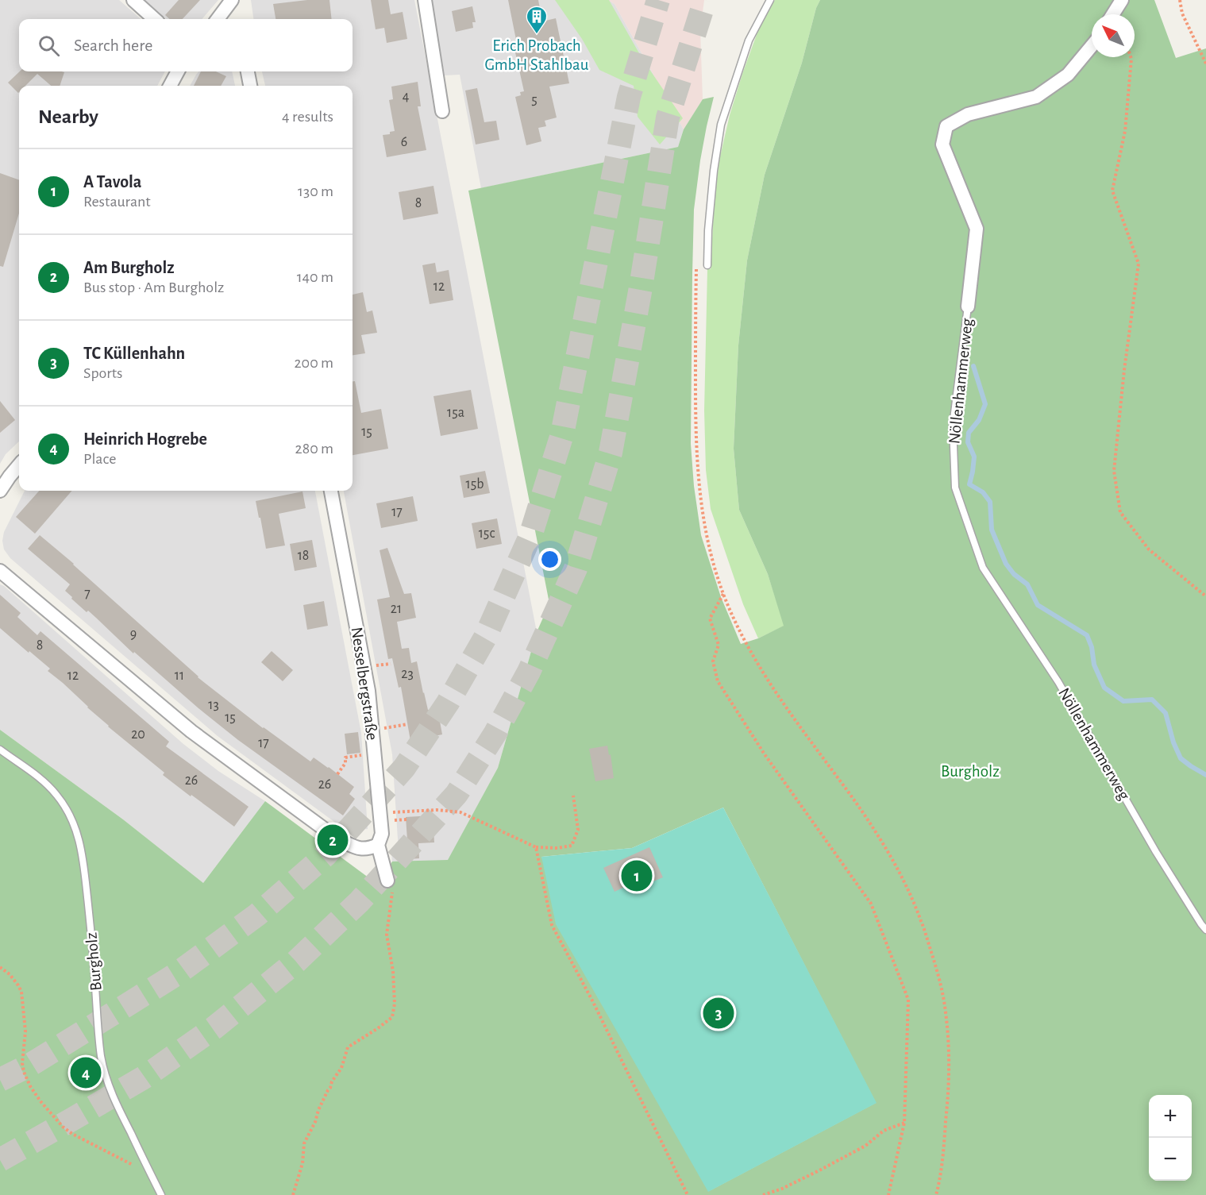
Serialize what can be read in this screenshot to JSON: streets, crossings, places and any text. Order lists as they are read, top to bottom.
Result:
{
  "streets": {
    "street": ["Nöllenhammerweg", "Nesselbergstraße"],
    "lane": ["Burgholz"]
  },
  "parks": ["Burgholz"],
  "places": {
    "building": ["Erich Probach GmbH Stahlbau"]
  },
  "house_numbers": [
    "4",
    "5",
    "6",
    "8",
    "12",
    "15a",
    "15",
    "15b",
    "17",
    "15c",
    "18",
    "7",
    "21",
    "9",
    "8",
    "23",
    "12",
    "11",
    "13",
    "15",
    "20",
    "17",
    "26",
    "26"
  ],
  "north": "top left",
  "page": {
    "search": "Search here",
    "heading": ["Nearby", "4 results"],
    "list": [
      {
        "mark": "1",
        "name": "A Tavola",
        "note": "Restaurant",
        "value": "130 m"
      },
      {
        "mark": "2",
        "name": "Am Burgholz",
        "note": "Bus stop · Am Burgholz",
        "value": "140 m"
      },
      {
        "mark": "3",
        "name": "TC Küllenhahn",
        "note": "Sports",
        "value": "200 m"
      },
      {
        "mark": "4",
        "name": "Heinrich Hogrebe",
        "note": "Place",
        "value": "280 m"
      }
    ],
    "pins": [
      "2",
      "1",
      "3",
      "4"
    ],
    "map_buttons": ["+", "−"]
  }
}
